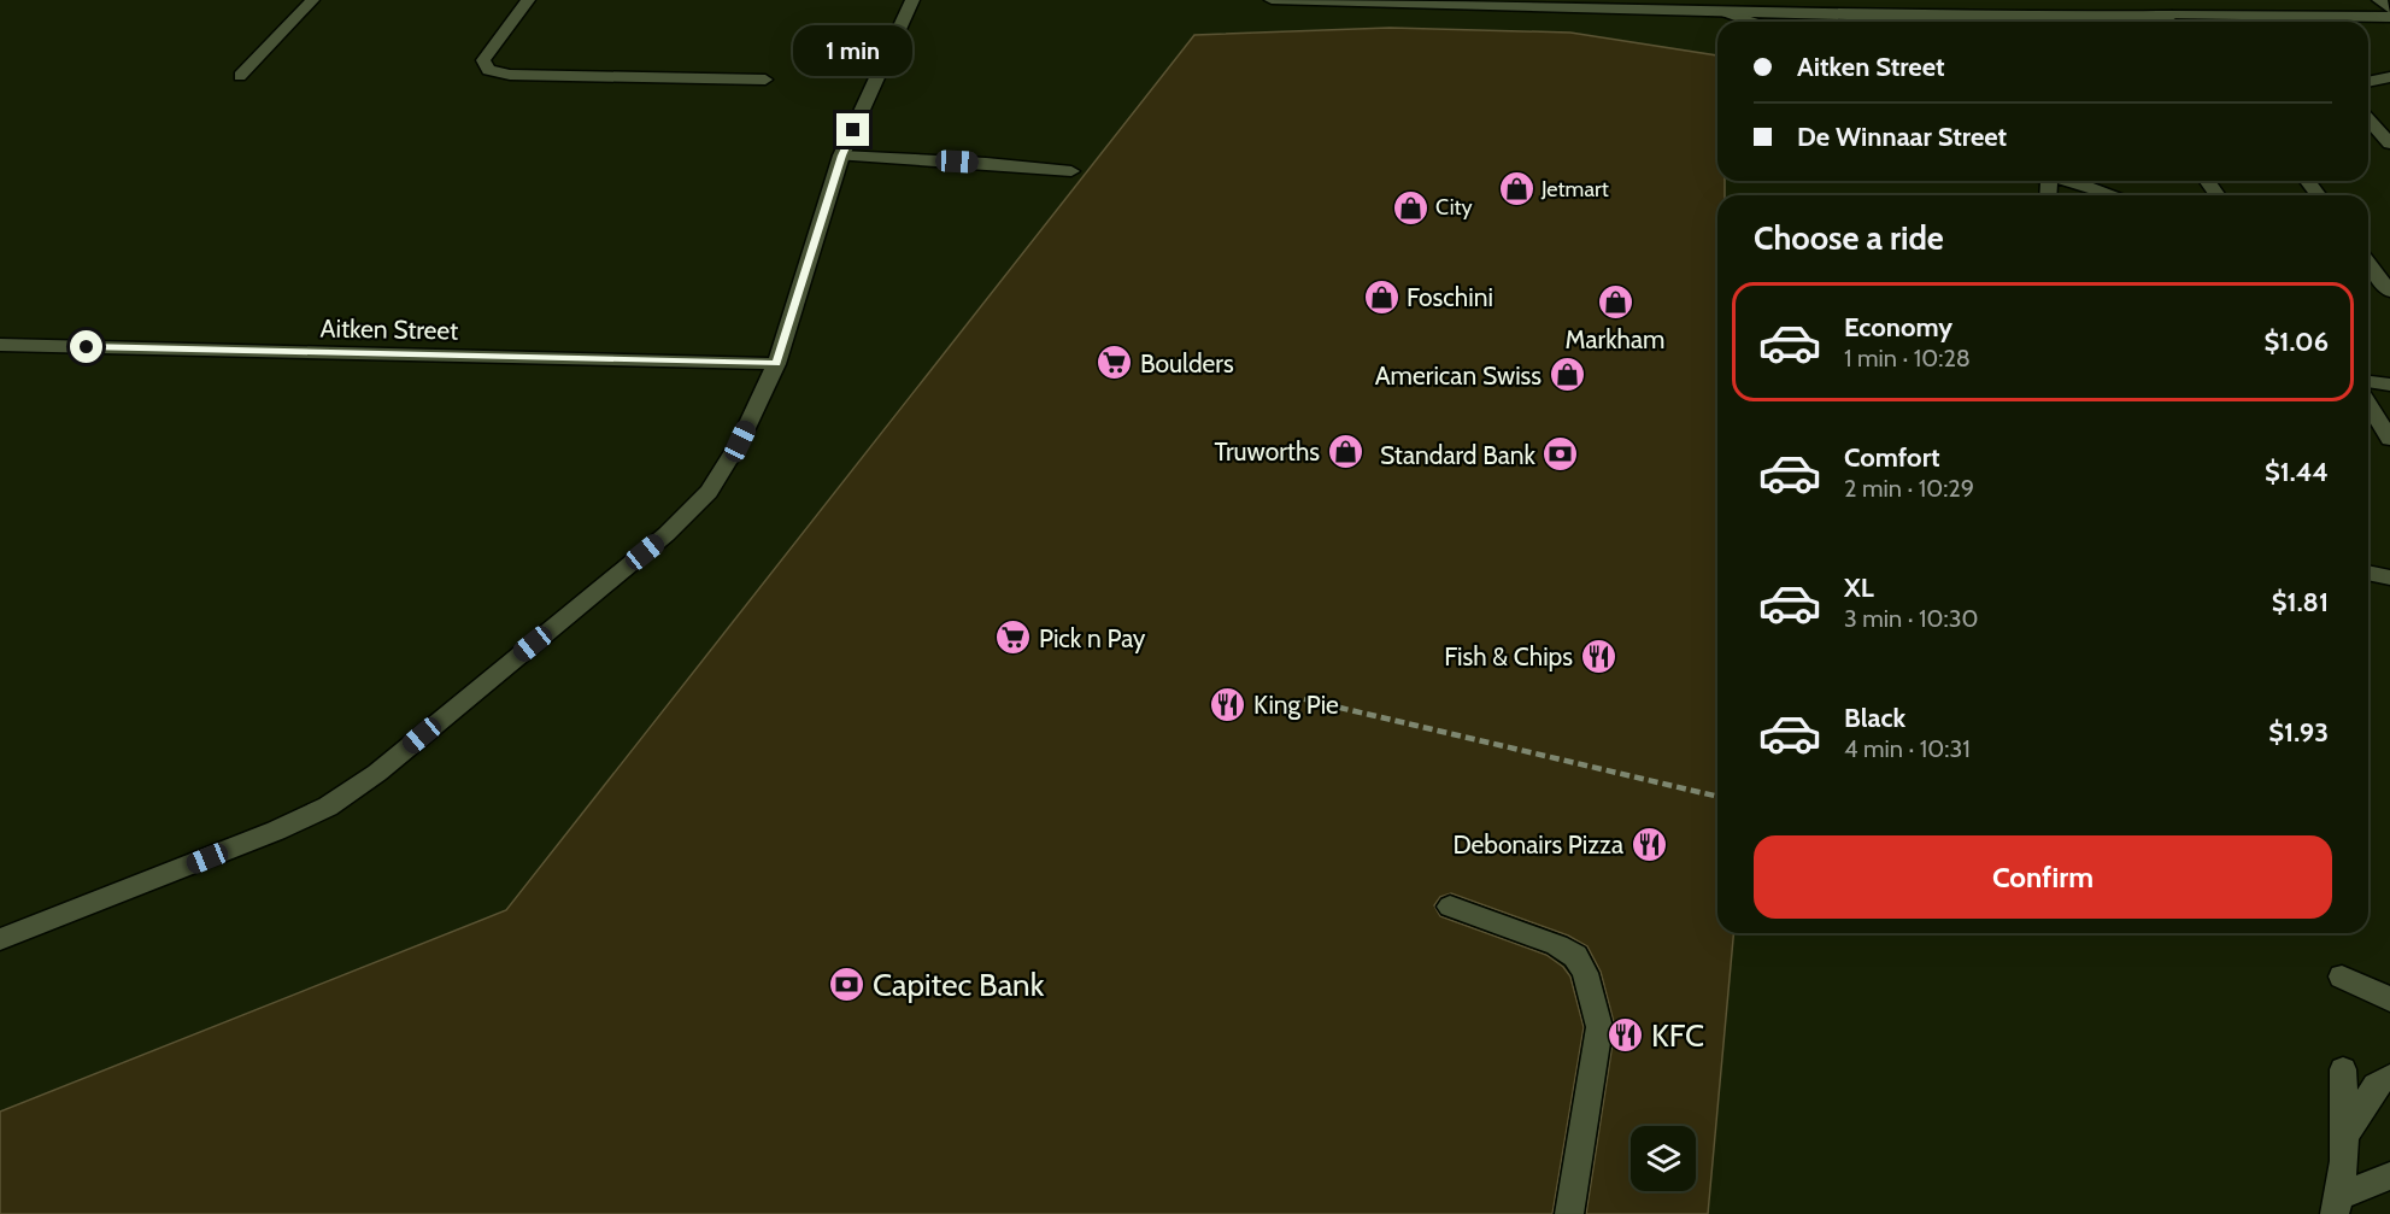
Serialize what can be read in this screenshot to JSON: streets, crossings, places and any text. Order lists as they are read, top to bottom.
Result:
{
  "streets": {
    "street": ["Aitken Street"]
  },
  "places": {
    "shop": [
      "Jetmart",
      "City",
      "Foschini",
      "Markham",
      "American Swiss",
      "Truworths"
    ],
    "supermarket": ["Boulders", "Pick n Pay"],
    "bank": ["Standard Bank", "Capitec Bank"],
    "restaurant": [
      "Fish & Chips",
      "King Pie",
      "Debonairs Pizza",
      "KFC"
    ]
  },
  "page": {
    "banner": ["Aitken Street", "De Winnaar Street"],
    "bubble": "1 min",
    "heading": "Choose a ride",
    "list": [
      {
        "name": "Economy",
        "note": "1 min · 10:28",
        "value": "$1.06"
      },
      {
        "name": "Comfort",
        "note": "2 min · 10:29",
        "value": "$1.44"
      },
      {
        "name": "XL",
        "note": "3 min · 10:30",
        "value": "$1.81"
      },
      {
        "name": "Black",
        "note": "4 min · 10:31",
        "value": "$1.93"
      }
    ],
    "buttons": "Confirm"
  }
}
